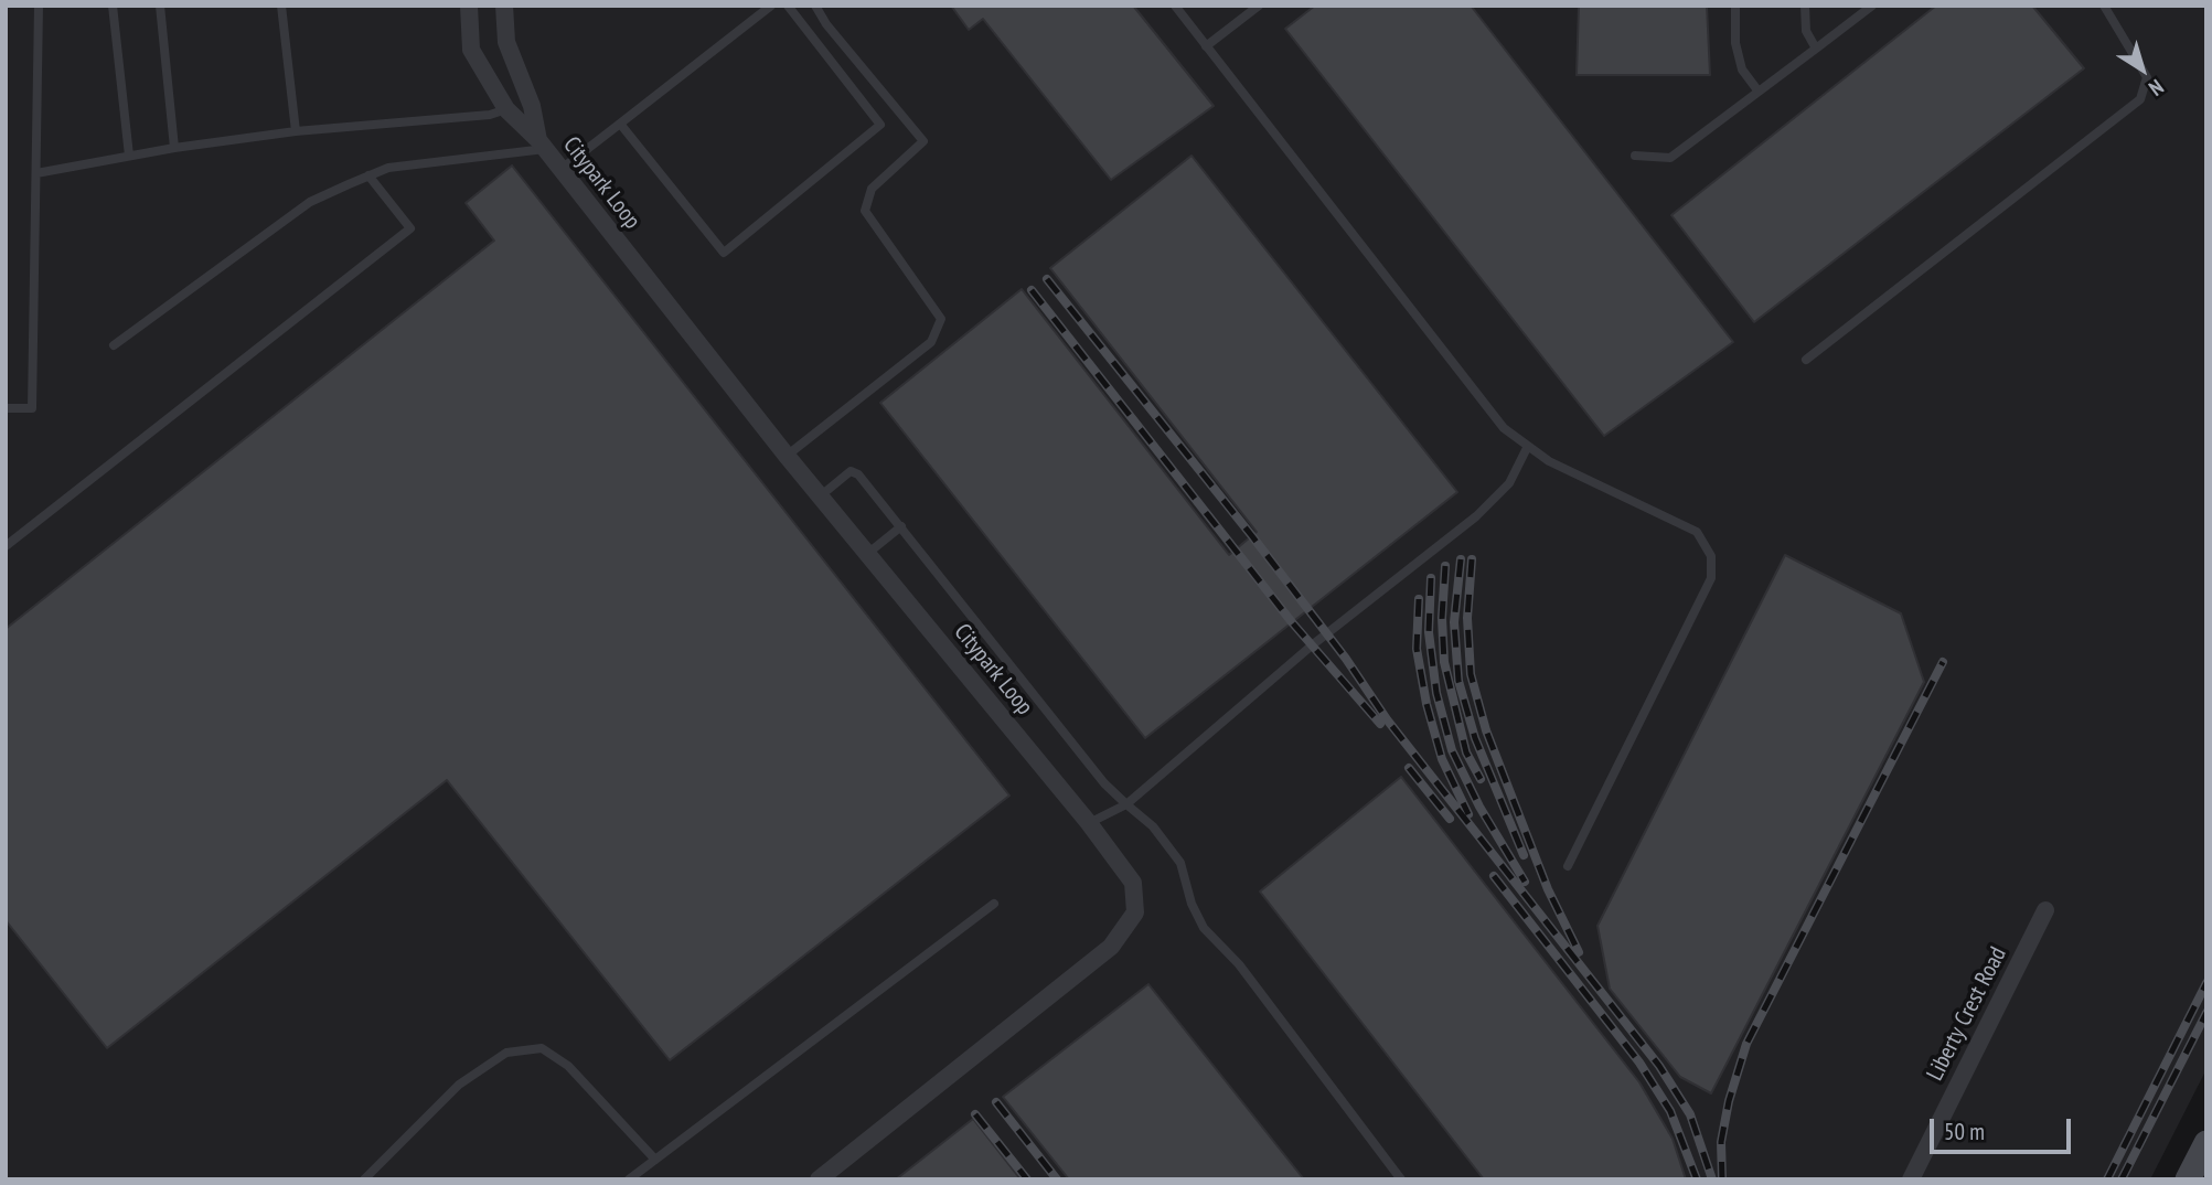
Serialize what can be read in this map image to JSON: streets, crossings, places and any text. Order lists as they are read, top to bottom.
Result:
{
  "streets": {
    "street": ["Citypark Loop", "Liberty Crest Road"]
  },
  "scale_bar": "50 m",
  "north": "bottom right"
}
